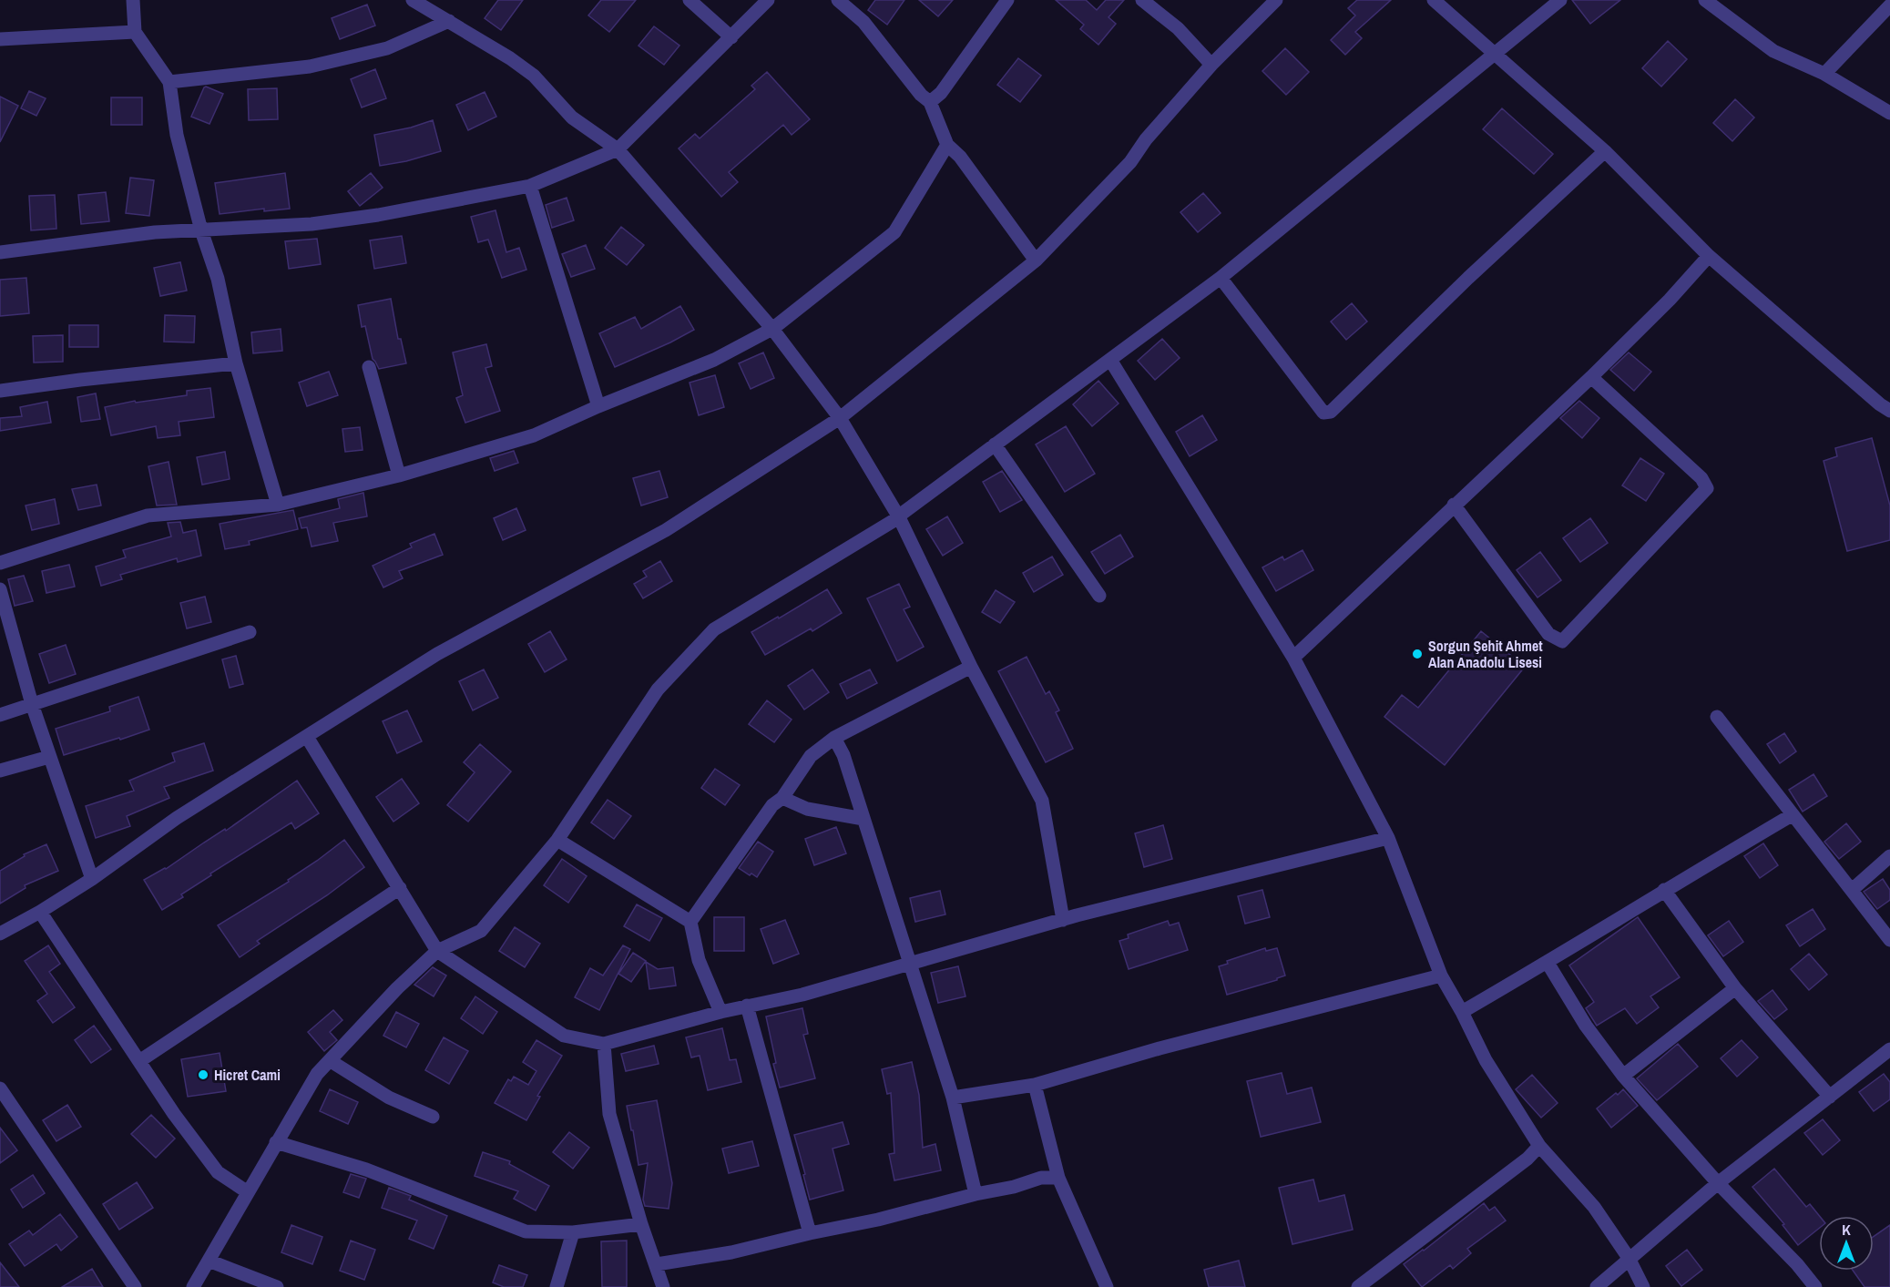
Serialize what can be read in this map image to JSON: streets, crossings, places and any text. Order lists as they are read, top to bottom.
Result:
{
  "places": ["Sorgun Şehit Ahmet Alan Anadolu Lisesi", "Hicret Cami"],
  "north": "top"
}
